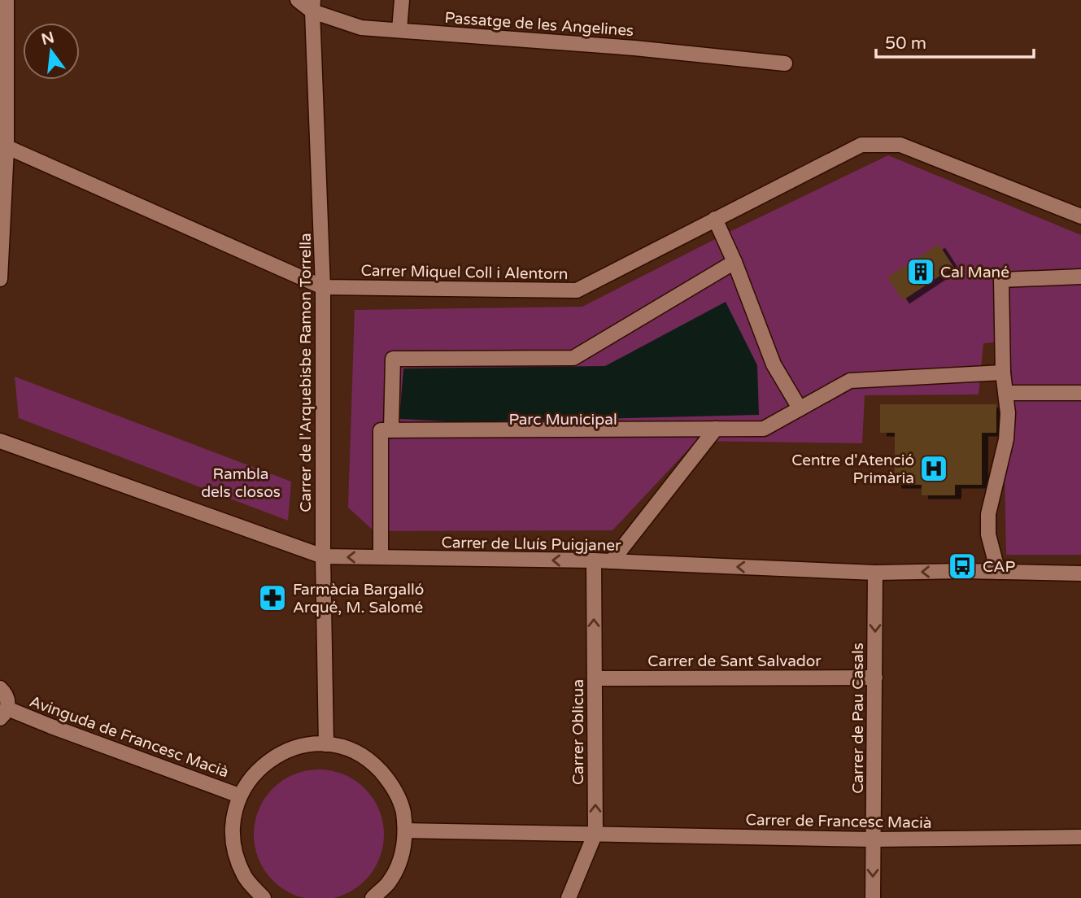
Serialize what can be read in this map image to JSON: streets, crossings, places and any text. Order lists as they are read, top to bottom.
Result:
{
  "streets": {
    "street": [
      "Passatge de les Angelines",
      "Carrer Miquel Coll i Alentorn",
      "Carrer de l'Arquebisbe Ramon Torrella",
      "Carrer de Lluís Puigjaner",
      "Carrer de Sant Salvador",
      "Carrer de Pau Casals",
      "Carrer Oblicua",
      "Avinguda de Francesc Macià",
      "Carrer de Francesc Macià"
    ]
  },
  "crossings": [
    ["Passatge de les Angelines", "Carrer de l'Arquebisbe Ramon Torrella"],
    ["Carrer Miquel Coll i Alentorn", "Carrer de l'Arquebisbe Ramon Torrella"],
    ["Carrer de l'Arquebisbe Ramon Torrella", "Carrer de Lluís Puigjaner"],
    ["Carrer de Lluís Puigjaner", "Carrer de Pau Casals"],
    ["Carrer de Lluís Puigjaner", "Carrer Oblicua"],
    ["Carrer de Sant Salvador", "Carrer de Pau Casals"],
    ["Carrer de Sant Salvador", "Carrer Oblicua"],
    ["Carrer de Pau Casals", "Carrer de Francesc Macià"],
    ["Carrer Oblicua", "Carrer de Francesc Macià"]
  ],
  "one_way": ["Carrer de Lluís Puigjaner", "Carrer de Pau Casals", "Carrer Oblicua"],
  "parks": ["Parc Municipal", "Rambla dels closos"],
  "places": {
    "building": ["Cal Mané"],
    "hospital": ["Centre d'Atenció Primària"],
    "bus stop": ["CAP"],
    "pharmacy": ["Farmàcia Bargalló Arqué, M. Salomé"]
  },
  "scale_bar": "50 m",
  "north": "top"
}
